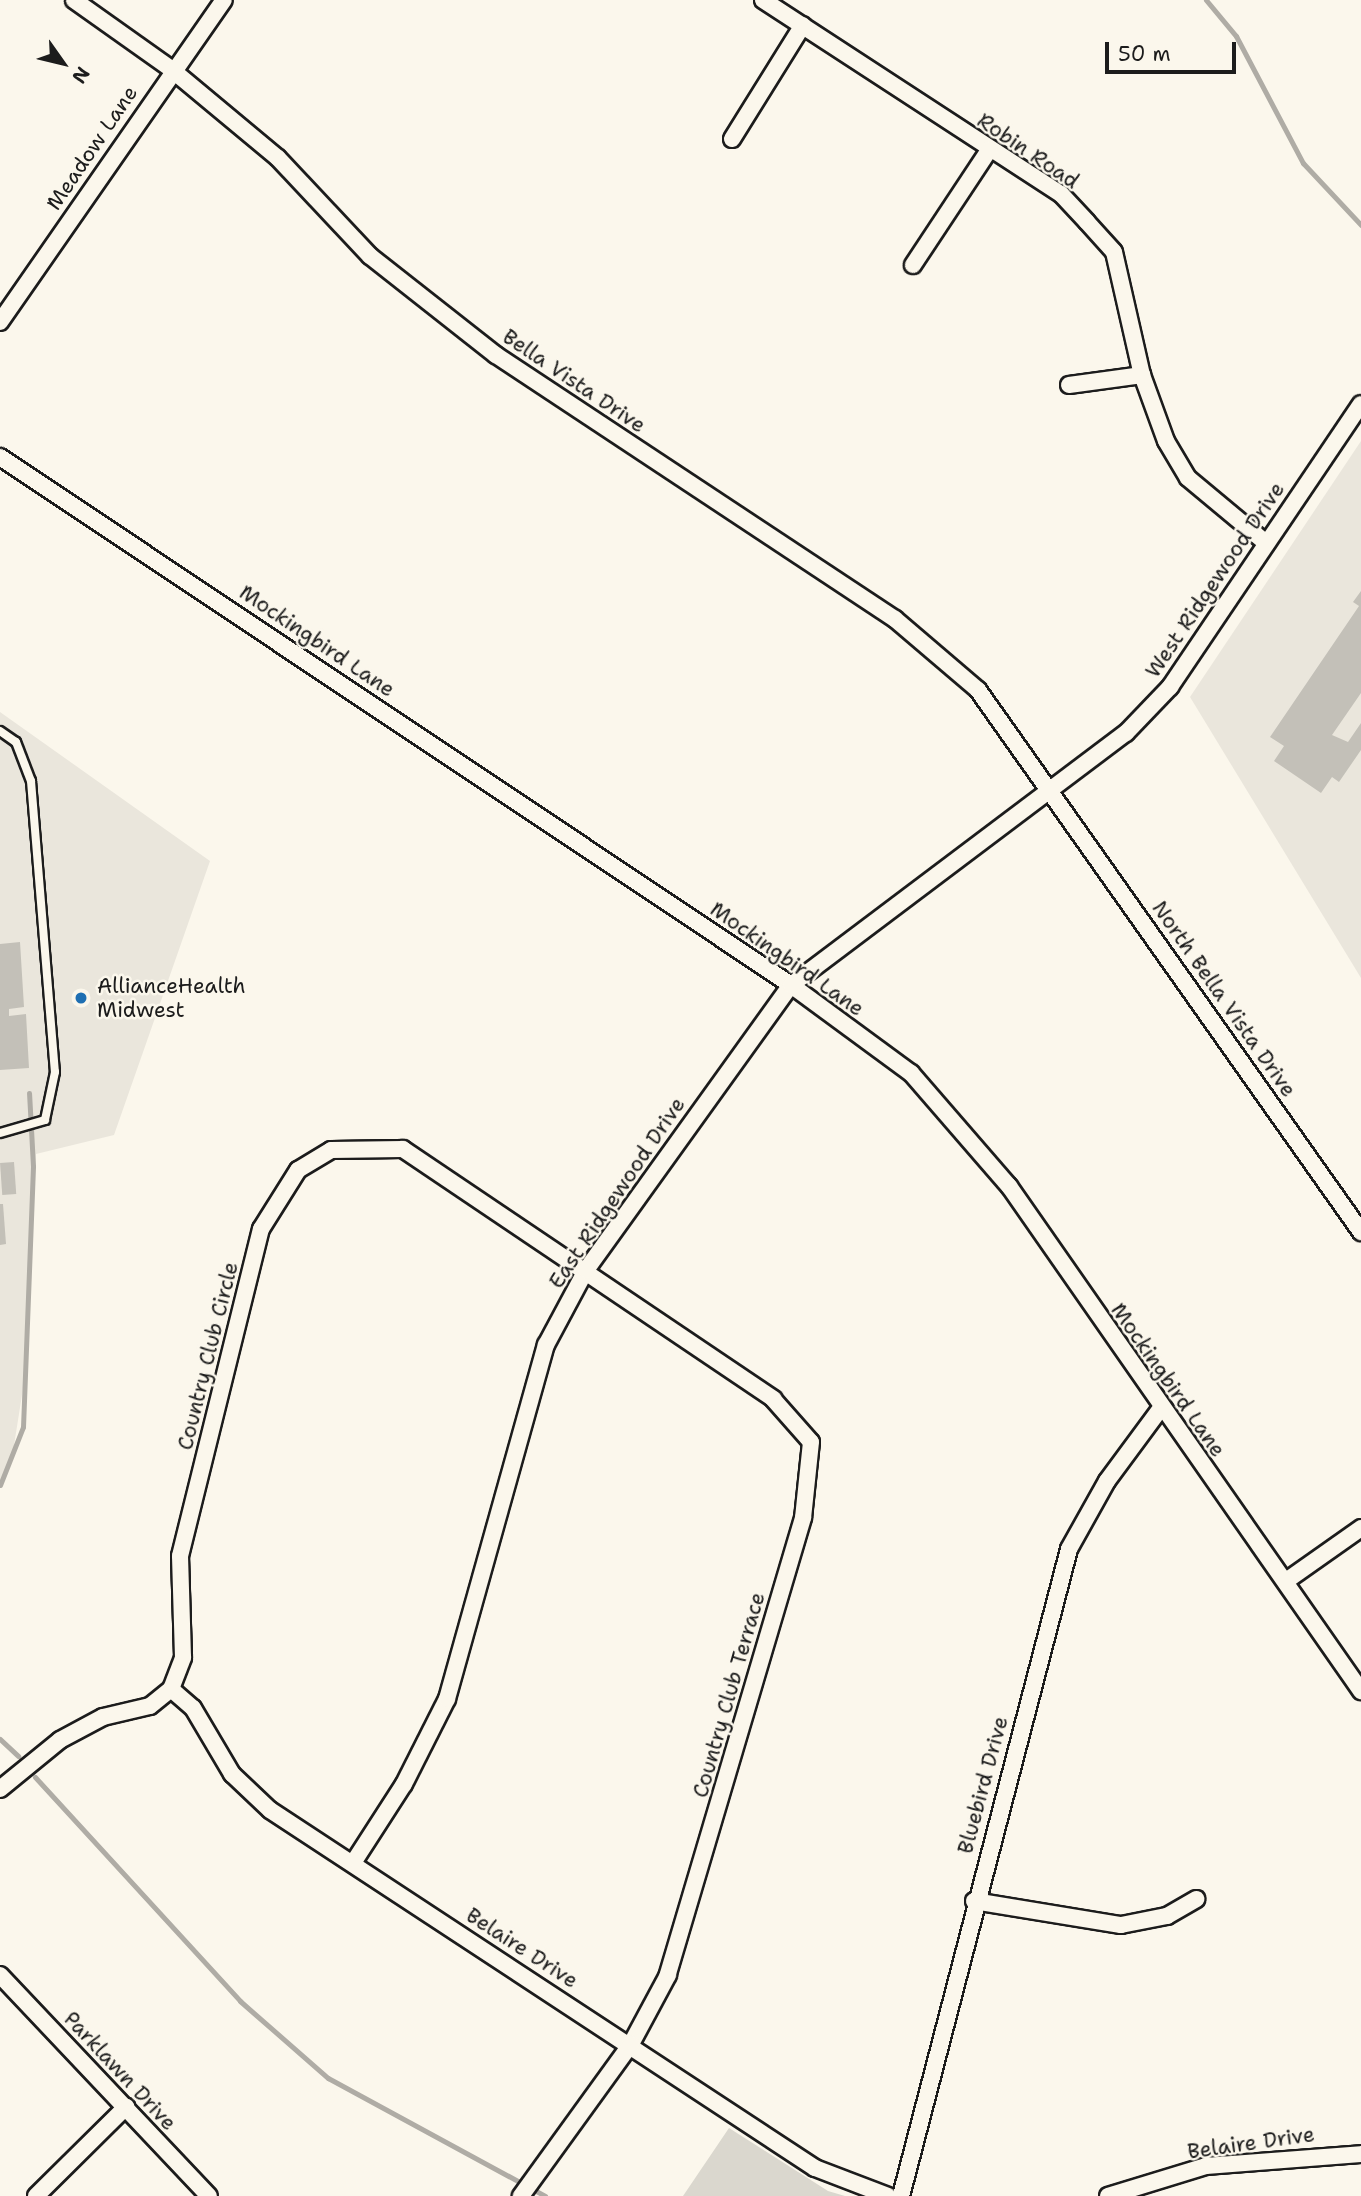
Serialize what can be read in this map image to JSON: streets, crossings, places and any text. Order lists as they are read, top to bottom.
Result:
{
  "streets": {
    "street": [
      "Meadow Lane",
      "Robin Road",
      "Bella Vista Drive",
      "West Ridgewood Drive",
      "Mockingbird Lane",
      "North Bella Vista Drive",
      "East Ridgewood Drive",
      "Country Club Circle",
      "Country Club Terrace",
      "Bluebird Drive",
      "Belaire Drive",
      "Parklawn Drive"
    ]
  },
  "crossings": [
    ["Meadow Lane", "Bella Vista Drive"],
    ["Robin Road", "West Ridgewood Drive"],
    ["Bella Vista Drive", "West Ridgewood Drive"],
    ["Bella Vista Drive", "North Bella Vista Drive"],
    ["Bella Vista Drive", "East Ridgewood Drive"],
    ["West Ridgewood Drive", "North Bella Vista Drive"],
    ["West Ridgewood Drive", "East Ridgewood Drive"],
    ["Mockingbird Lane", "East Ridgewood Drive"],
    ["Mockingbird Lane", "Bluebird Drive"],
    ["North Bella Vista Drive", "East Ridgewood Drive"],
    ["East Ridgewood Drive", "Country Club Circle"],
    ["East Ridgewood Drive", "Country Club Terrace"],
    ["East Ridgewood Drive", "Belaire Drive"],
    ["Country Club Circle", "Country Club Terrace"],
    ["Country Club Circle", "Belaire Drive"],
    ["Country Club Terrace", "Belaire Drive"]
  ],
  "places": ["AllianceHealth Midwest"],
  "scale_bar": "50 m",
  "north": "bottom right"
}
